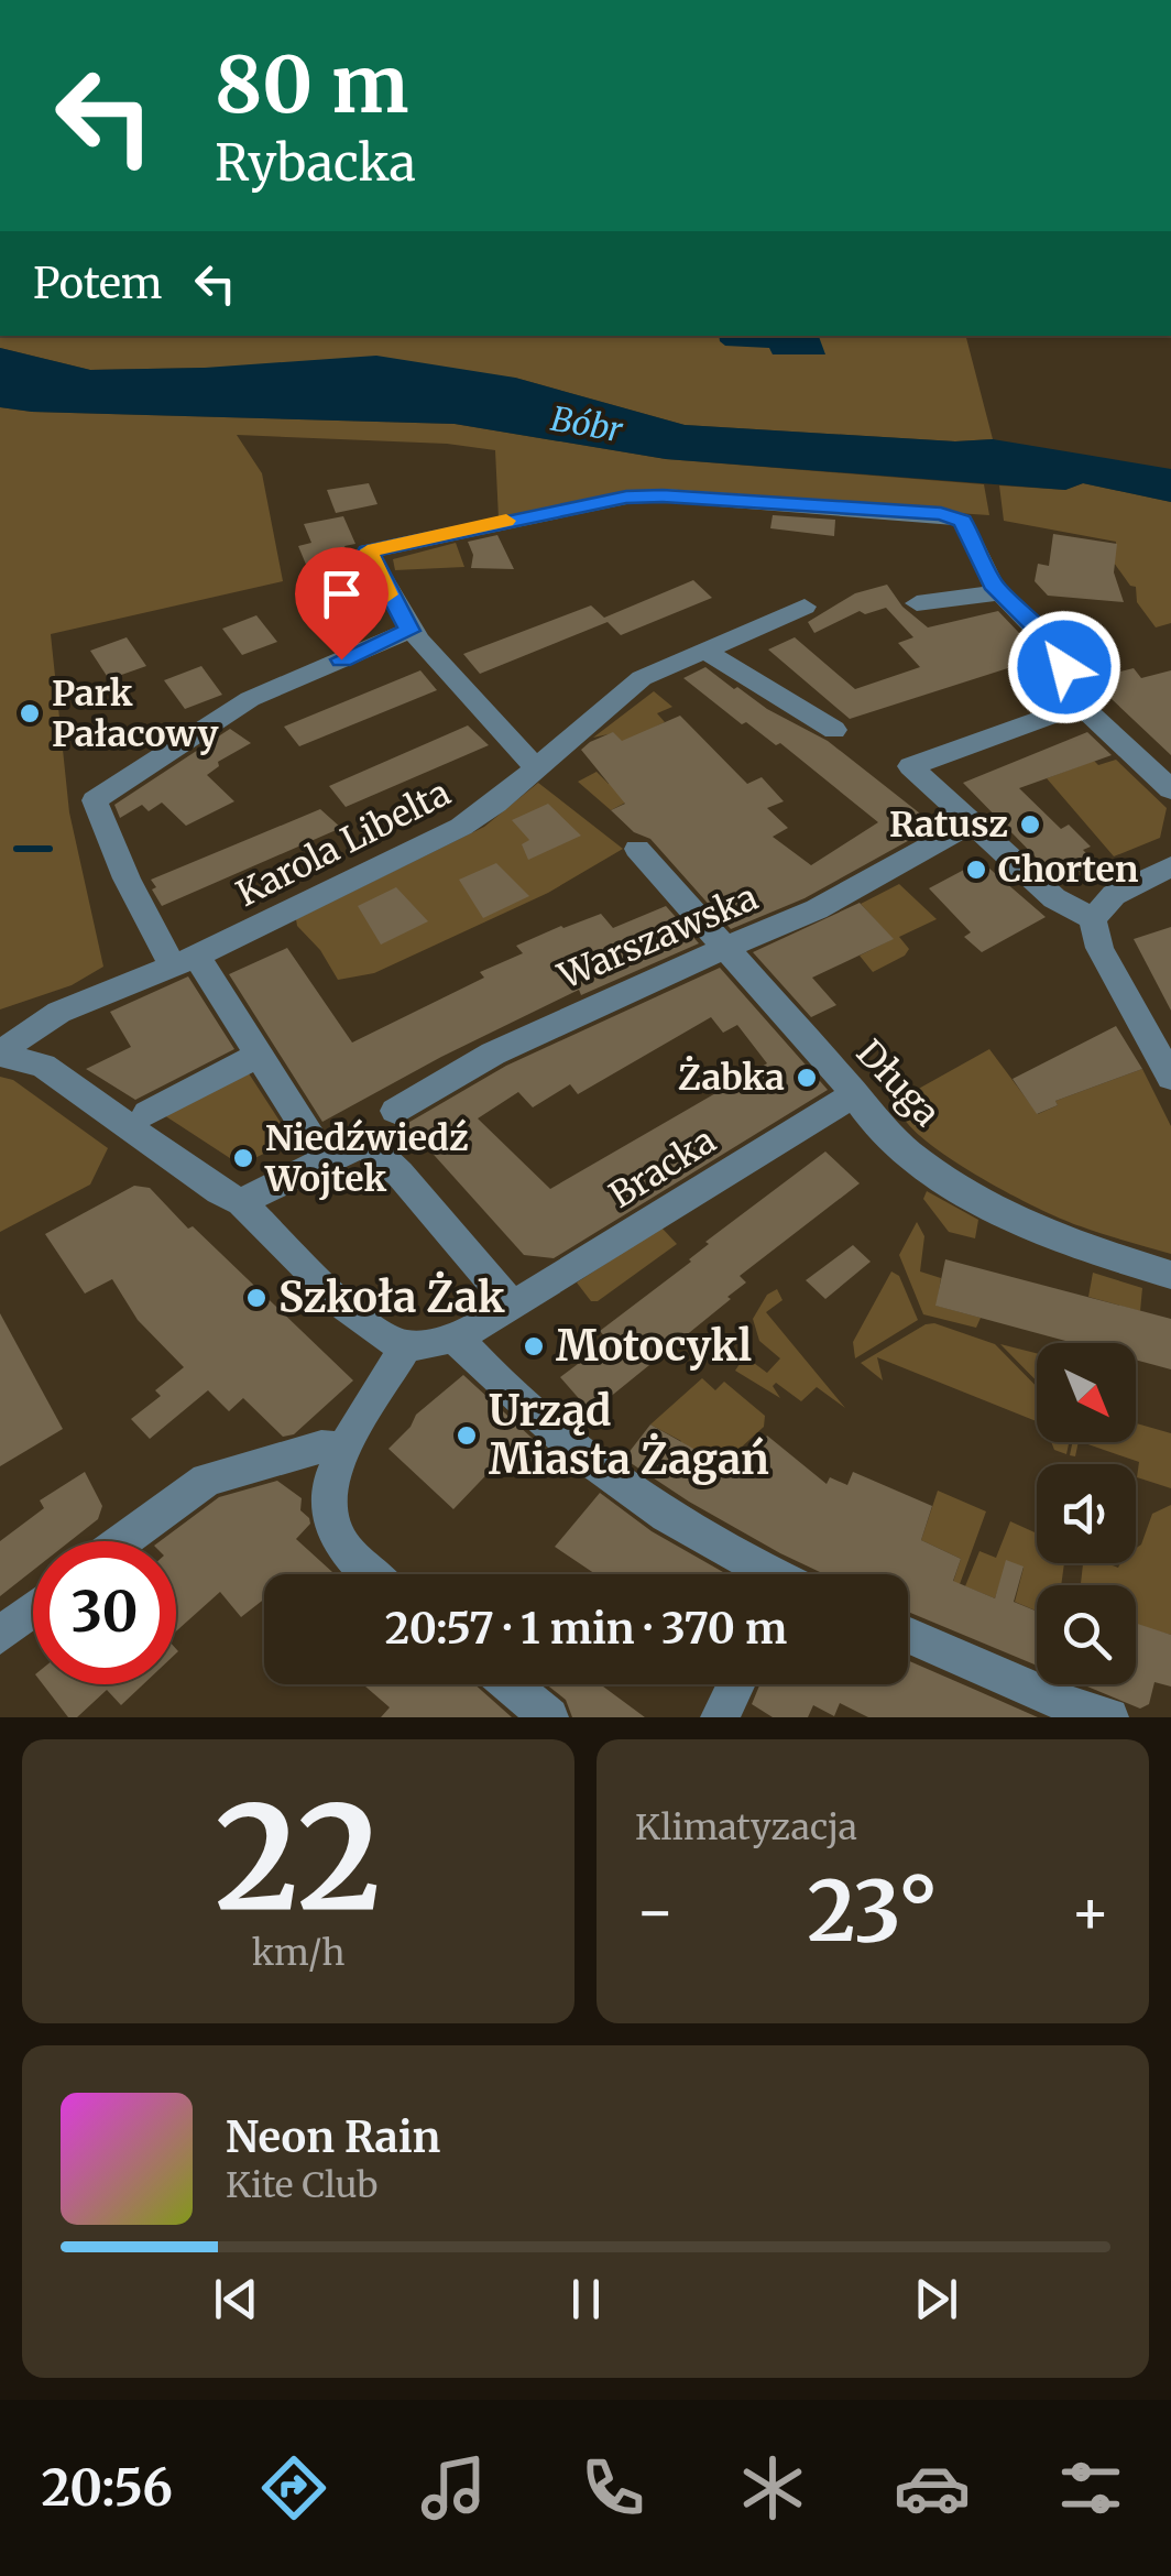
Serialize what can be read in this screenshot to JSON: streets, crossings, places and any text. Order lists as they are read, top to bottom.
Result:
{
  "streets": {
    "street": [
      "Karola Libelta",
      "Warszawska",
      "Długa",
      "Bracka"
    ]
  },
  "crossings": [
    ["Warszawska", "Długa"],
    ["Długa", "Bracka"]
  ],
  "water": ["Bóbr"],
  "places": [
    "Park Pałacowy",
    "Ratusz",
    "Chorten",
    "Żabka",
    "Niedźwiedź Wojtek",
    "Szkoła Żak",
    "Motocykl",
    "Urząd Miasta Żagań"
  ],
  "north": "bottom right",
  "page": {
    "turn": ["80 m", "Rybacka"],
    "then": "Potem",
    "limit": "30",
    "trip": "20:57 · 1 min · 370 m",
    "tile": [
      ["22", "km/h"],
      "Klimatyzacja"
    ],
    "heat": ["−", "23°", "+"],
    "song": ["Neon Rain", "Kite Club"],
    "tabs": "20:56"
  }
}
